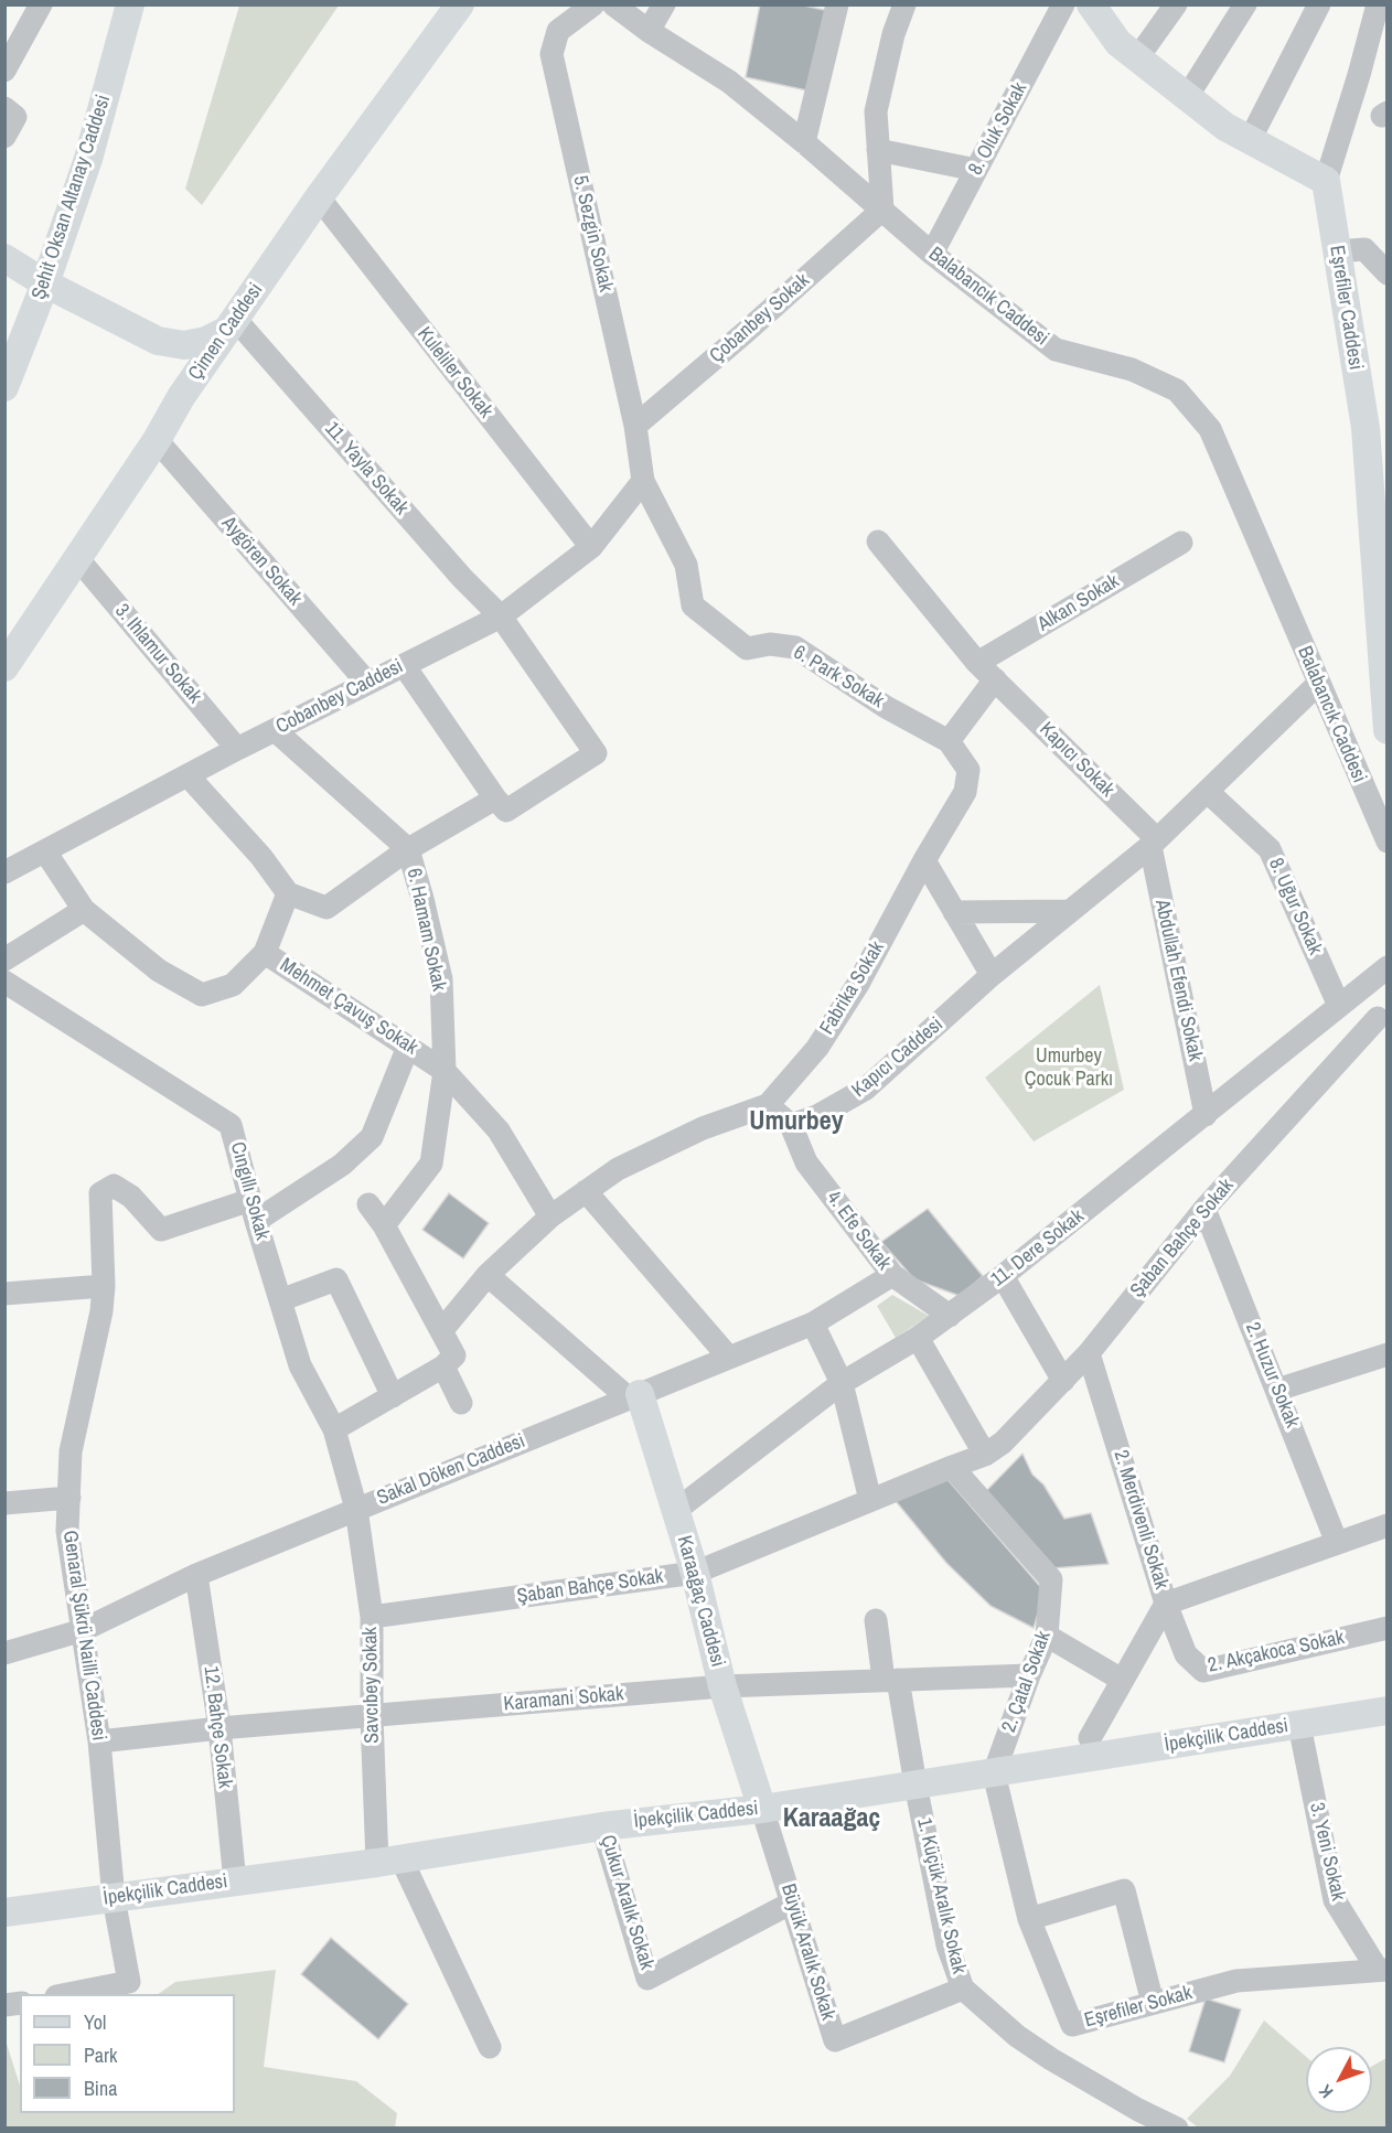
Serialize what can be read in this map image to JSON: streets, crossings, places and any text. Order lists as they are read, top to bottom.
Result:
{
  "streets": {
    "main road": [
      "Şehit Oksan Altanay Caddesi",
      "Eşrefiler Caddesi",
      "Çimen Caddesi",
      "Karaağaç Caddesi",
      "İpekçilik Caddesi"
    ],
    "street": [
      "8. Oluk Sokak",
      "5. Sezgin Sokak",
      "Balabancık Caddesi",
      "Çobanbey Sokak",
      "Kuleliler Sokak",
      "11. Yayla Sokak",
      "Aygören Sokak",
      "Alkan Sokak",
      "3. Ihlamur Sokak",
      "6. Park Sokak",
      "Cobanbey Caddesi",
      "Kapıcı Sokak",
      "8. Uğur Sokak",
      "6. Hamam Sokak",
      "Abdullah Efendi Sokak",
      "Fabrika Sokak",
      "Mehmet Çavuş Sokak",
      "Kapıcı Caddesi",
      "Cıngıllı Sokak",
      "4. Efe Sokak",
      "Şaban Bahçe Sokak",
      "11. Dere Sokak",
      "2. Huzur Sokak",
      "Sakal Döken Caddesi",
      "2. Merdivenli Sokak",
      "Genaral Şükrü Nailli Caddesi",
      "2. Akçakoca Sokak",
      "2. Çatal Sokak",
      "Savcıbey Sokak",
      "Karamani Sokak",
      "12. Bahçe Sokak",
      "3. Yeni Sokak",
      "1. Küçük Aralık Sokak",
      "Çukur Aralık Sokak",
      "Büyük Aralık Sokak",
      "Eşrefiler Sokak"
    ]
  },
  "crossings": [
    ["8. Oluk Sokak", "Balabancık Caddesi"],
    ["5. Sezgin Sokak", "Çobanbey Sokak"],
    ["5. Sezgin Sokak", "6. Park Sokak"],
    ["5. Sezgin Sokak", "Cobanbey Caddesi"],
    ["Balabancık Caddesi", "Çobanbey Sokak"],
    ["Balabancık Caddesi", "Kapıcı Caddesi"],
    ["Çimen Caddesi", "Kuleliler Sokak"],
    ["Çimen Caddesi", "11. Yayla Sokak"],
    ["Çimen Caddesi", "Aygören Sokak"],
    ["Çimen Caddesi", "3. Ihlamur Sokak"],
    ["Kuleliler Sokak", "Cobanbey Caddesi"],
    ["11. Yayla Sokak", "Cobanbey Caddesi"],
    ["Aygören Sokak", "Cobanbey Caddesi"],
    ["Alkan Sokak", "Kapıcı Sokak"],
    ["3. Ihlamur Sokak", "Cobanbey Caddesi"],
    ["6. Park Sokak", "Cobanbey Caddesi"],
    ["6. Park Sokak", "Fabrika Sokak"],
    ["Cobanbey Caddesi", "6. Hamam Sokak"],
    ["Cobanbey Caddesi", "Mehmet Çavuş Sokak"],
    ["Kapıcı Sokak", "Abdullah Efendi Sokak"],
    ["Kapıcı Sokak", "Kapıcı Caddesi"],
    ["8. Uğur Sokak", "Kapıcı Caddesi"],
    ["8. Uğur Sokak", "11. Dere Sokak"],
    ["6. Hamam Sokak", "Mehmet Çavuş Sokak"],
    ["Abdullah Efendi Sokak", "Kapıcı Caddesi"],
    ["Abdullah Efendi Sokak", "11. Dere Sokak"],
    ["Kapıcı Caddesi", "4. Efe Sokak"],
    ["Cıngıllı Sokak", "Sakal Döken Caddesi"],
    ["Cıngıllı Sokak", "Genaral Şükrü Nailli Caddesi"],
    ["Cıngıllı Sokak", "Savcıbey Sokak"],
    ["4. Efe Sokak", "11. Dere Sokak"],
    ["4. Efe Sokak", "Sakal Döken Caddesi"],
    ["Şaban Bahçe Sokak", "2. Huzur Sokak"],
    ["Şaban Bahçe Sokak", "2. Merdivenli Sokak"],
    ["Şaban Bahçe Sokak", "Karaağaç Caddesi"],
    ["Şaban Bahçe Sokak", "2. Çatal Sokak"],
    ["Şaban Bahçe Sokak", "Savcıbey Sokak"],
    ["11. Dere Sokak", "Karaağaç Caddesi"],
    ["Sakal Döken Caddesi", "Karaağaç Caddesi"],
    ["Sakal Döken Caddesi", "Genaral Şükrü Nailli Caddesi"],
    ["Sakal Döken Caddesi", "Savcıbey Sokak"],
    ["Sakal Döken Caddesi", "12. Bahçe Sokak"],
    ["2. Merdivenli Sokak", "2. Akçakoca Sokak"],
    ["Karaağaç Caddesi", "Karamani Sokak"],
    ["Karaağaç Caddesi", "İpekçilik Caddesi"],
    ["Karaağaç Caddesi", "Büyük Aralık Sokak"],
    ["Genaral Şükrü Nailli Caddesi", "Karamani Sokak"],
    ["Genaral Şükrü Nailli Caddesi", "İpekçilik Caddesi"],
    ["2. Çatal Sokak", "Karamani Sokak"],
    ["2. Çatal Sokak", "İpekçilik Caddesi"],
    ["2. Çatal Sokak", "Eşrefiler Sokak"],
    ["Savcıbey Sokak", "Karamani Sokak"],
    ["Savcıbey Sokak", "İpekçilik Caddesi"],
    ["Karamani Sokak", "12. Bahçe Sokak"],
    ["Karamani Sokak", "1. Küçük Aralık Sokak"],
    ["12. Bahçe Sokak", "İpekçilik Caddesi"],
    ["İpekçilik Caddesi", "3. Yeni Sokak"],
    ["İpekçilik Caddesi", "1. Küçük Aralık Sokak"],
    ["İpekçilik Caddesi", "Çukur Aralık Sokak"],
    ["İpekçilik Caddesi", "Büyük Aralık Sokak"],
    ["İpekçilik Caddesi", "Eşrefiler Sokak"],
    ["3. Yeni Sokak", "Eşrefiler Sokak"],
    ["1. Küçük Aralık Sokak", "Büyük Aralık Sokak"],
    ["Çukur Aralık Sokak", "Büyük Aralık Sokak"]
  ],
  "districts": ["Umurbey", "Karaağaç"],
  "parks": ["Umurbey Çocuk Parkı"],
  "legend": ["Yol", "Park", "Bina"],
  "north": "bottom left"
}
